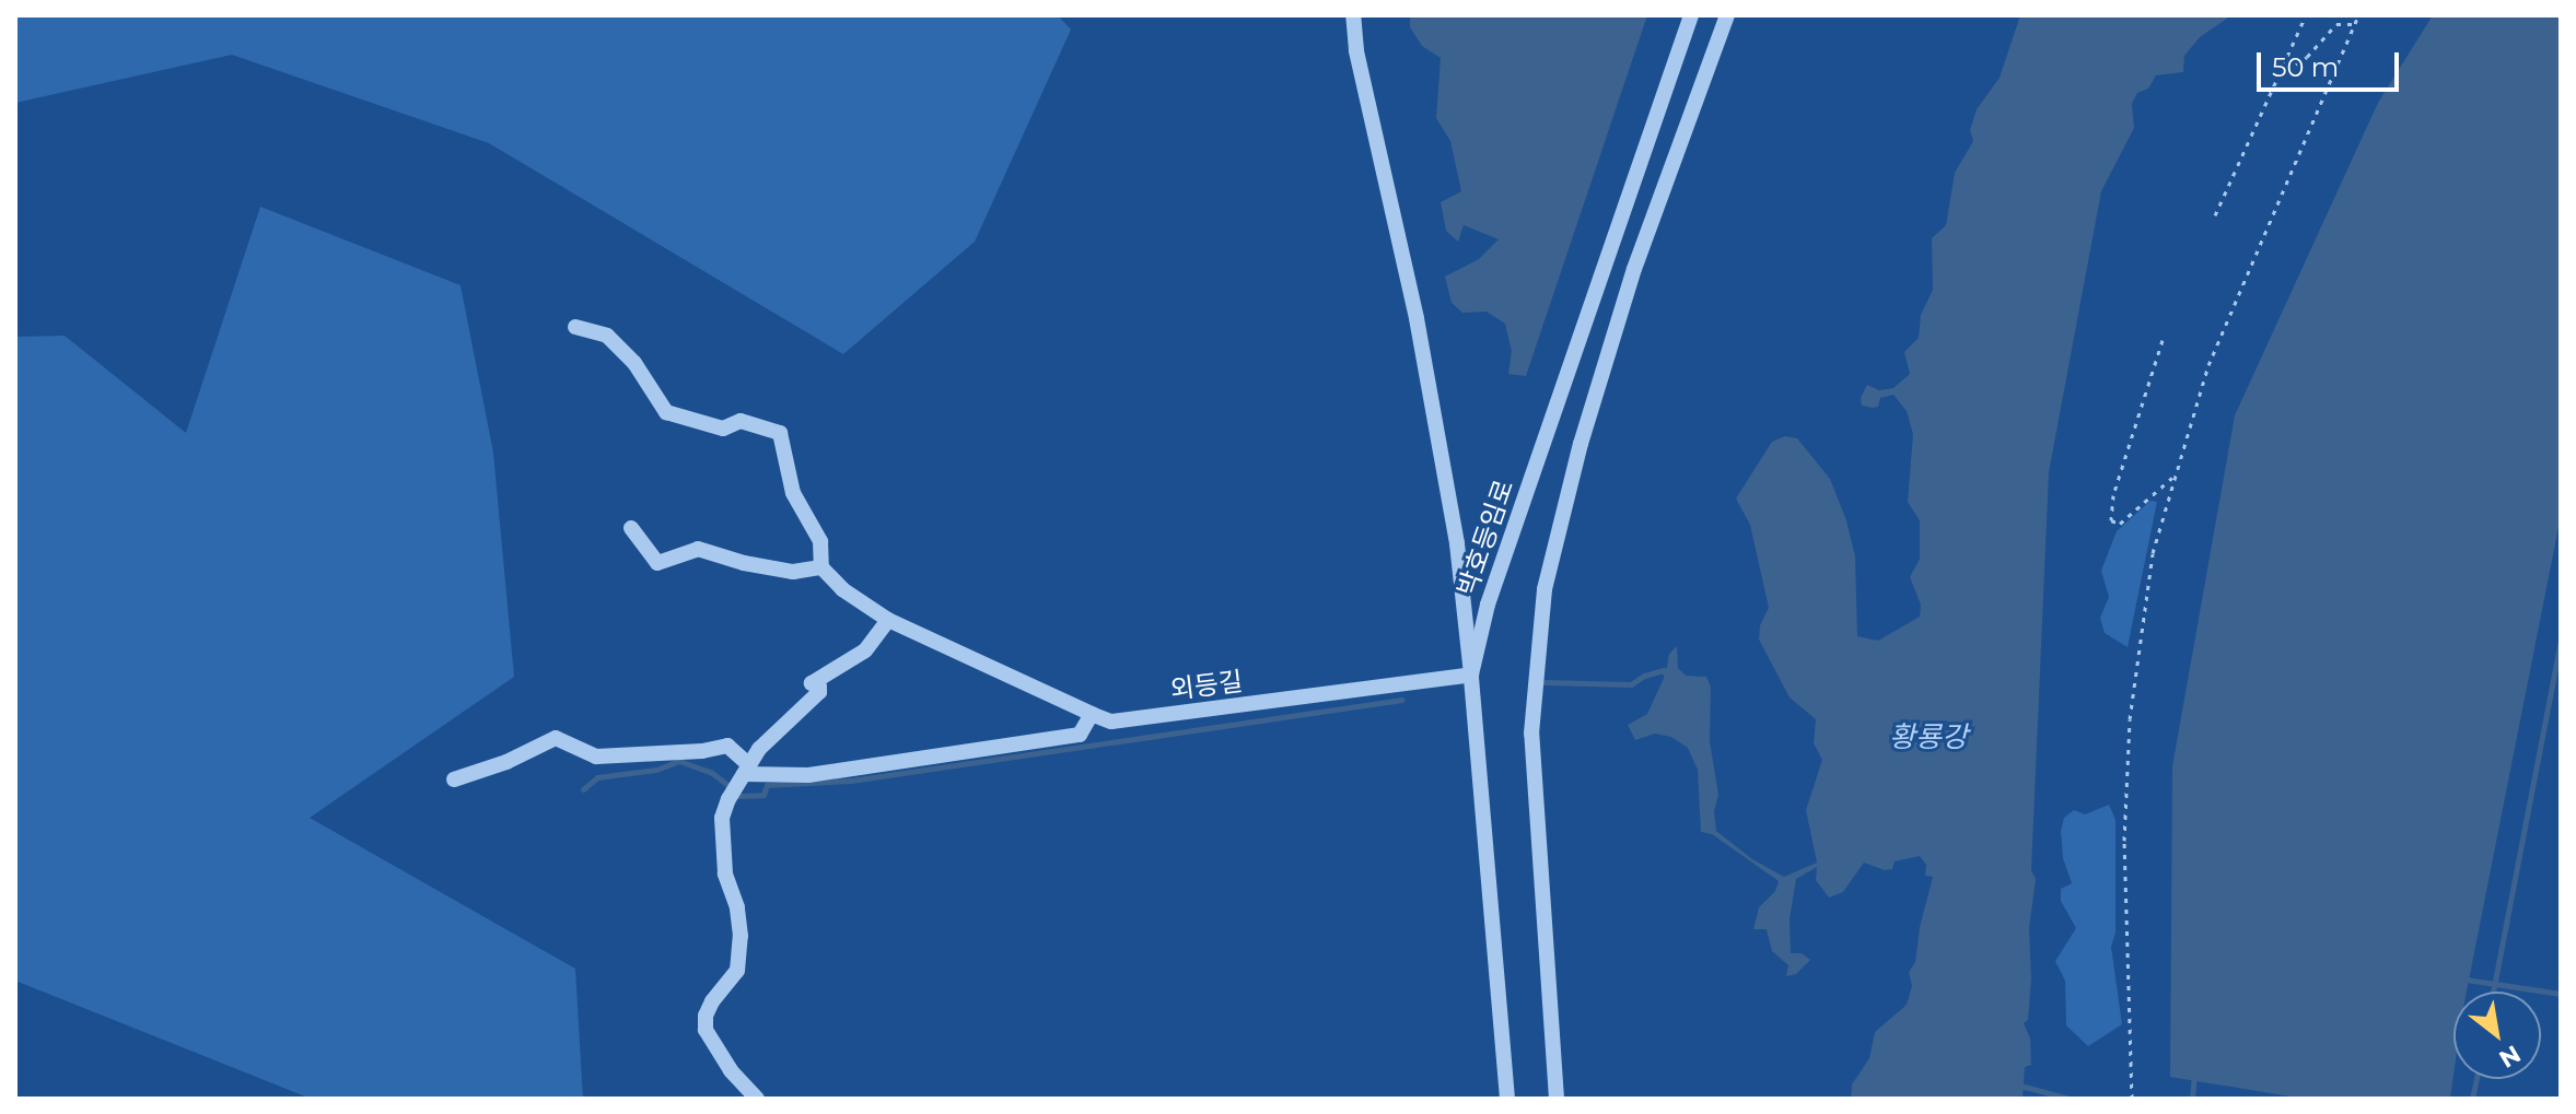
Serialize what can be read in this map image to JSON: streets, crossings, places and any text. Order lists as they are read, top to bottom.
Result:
{
  "streets": {
    "street": ["박호등임로", "외등길"]
  },
  "crossings": [
    ["박호등임로", "외등길"]
  ],
  "water": ["황룡강"],
  "scale_bar": "50 m",
  "north": "bottom right"
}
